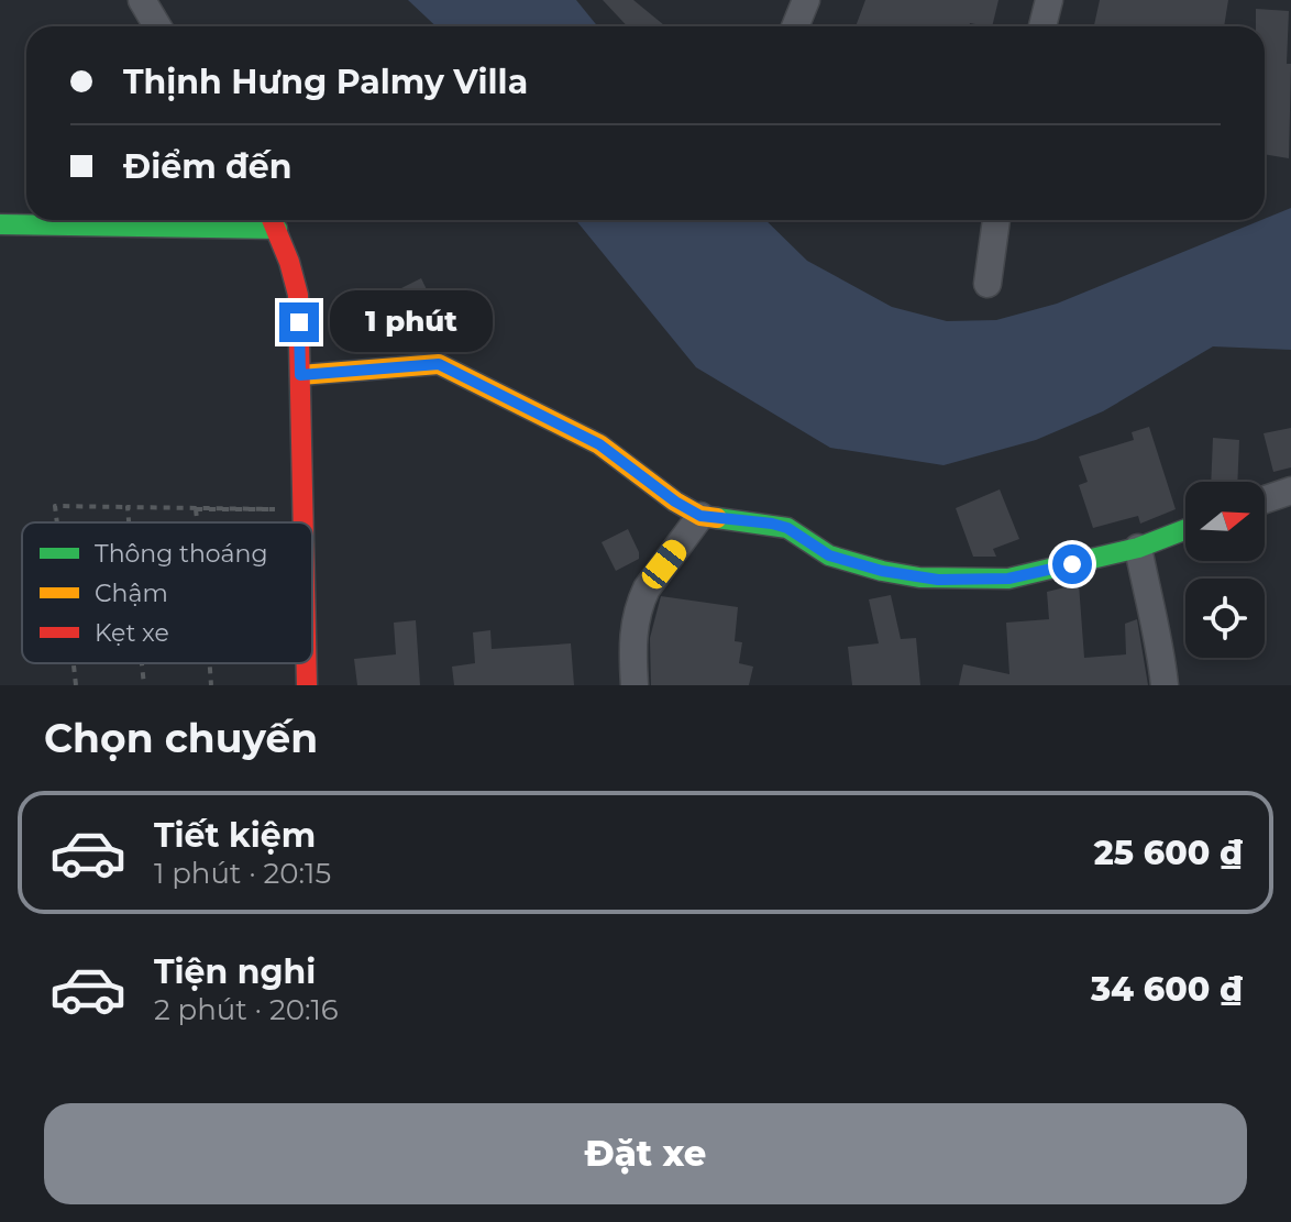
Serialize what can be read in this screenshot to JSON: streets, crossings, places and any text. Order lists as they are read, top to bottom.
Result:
{
  "legend": ["Thông thoáng", "Chậm", "Kẹt xe"],
  "north": "right",
  "page": {
    "banner": ["Thịnh Hưng Palmy Villa", "Điểm đến"],
    "bubble": "1 phút",
    "heading": "Chọn chuyến",
    "list": [
      {
        "name": "Tiết kiệm",
        "note": "1 phút · 20:15",
        "value": "25 600 ₫"
      },
      {
        "name": "Tiện nghi",
        "note": "2 phút · 20:16",
        "value": "34 600 ₫"
      }
    ],
    "buttons": "Đặt xe"
  }
}
